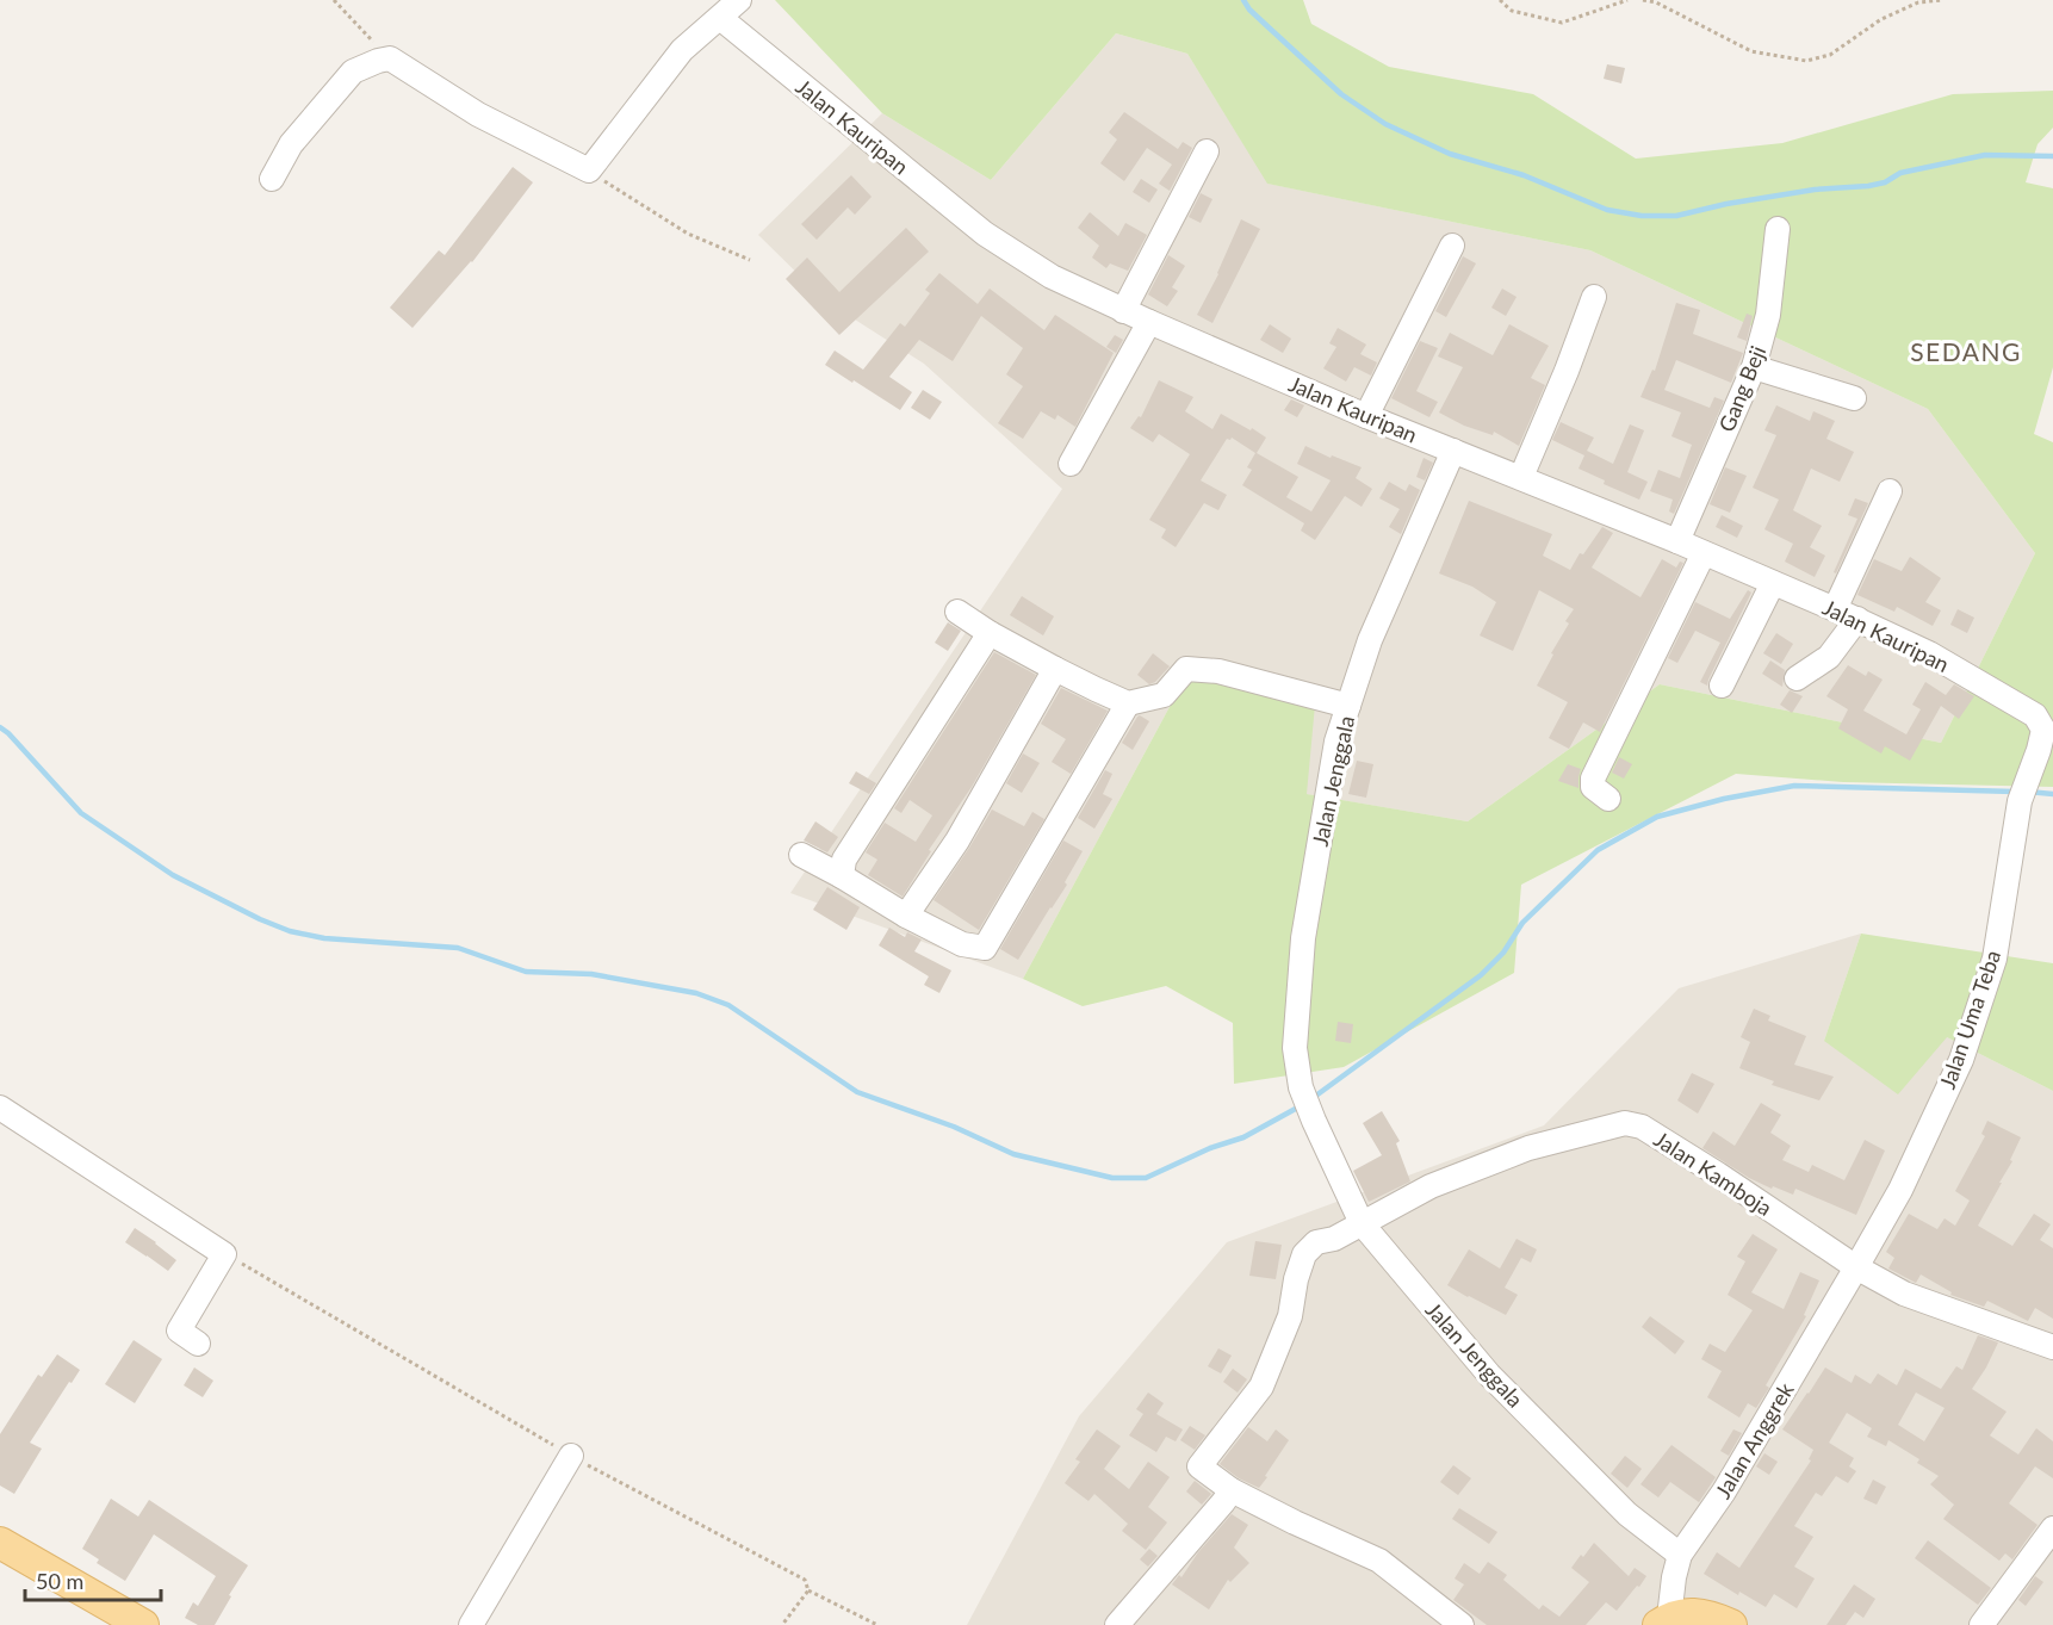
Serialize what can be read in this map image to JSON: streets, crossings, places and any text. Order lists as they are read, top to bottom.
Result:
{
  "streets": {
    "street": [
      "Jalan Kauripan",
      "Gang Beji",
      "Jalan Jenggala",
      "Jalan Uma Teba",
      "Jalan Kamboja",
      "Jalan Anggrek"
    ]
  },
  "crossings": [
    ["Jalan Kauripan", "Gang Beji"],
    ["Jalan Kauripan", "Jalan Jenggala"],
    ["Jalan Kauripan", "Jalan Uma Teba"],
    ["Jalan Jenggala", "Jalan Kamboja"],
    ["Jalan Jenggala", "Jalan Anggrek"],
    ["Jalan Uma Teba", "Jalan Kamboja"],
    ["Jalan Uma Teba", "Jalan Anggrek"],
    ["Jalan Kamboja", "Jalan Anggrek"]
  ],
  "districts": ["SEDANG"],
  "scale_bar": "50 m"
}
